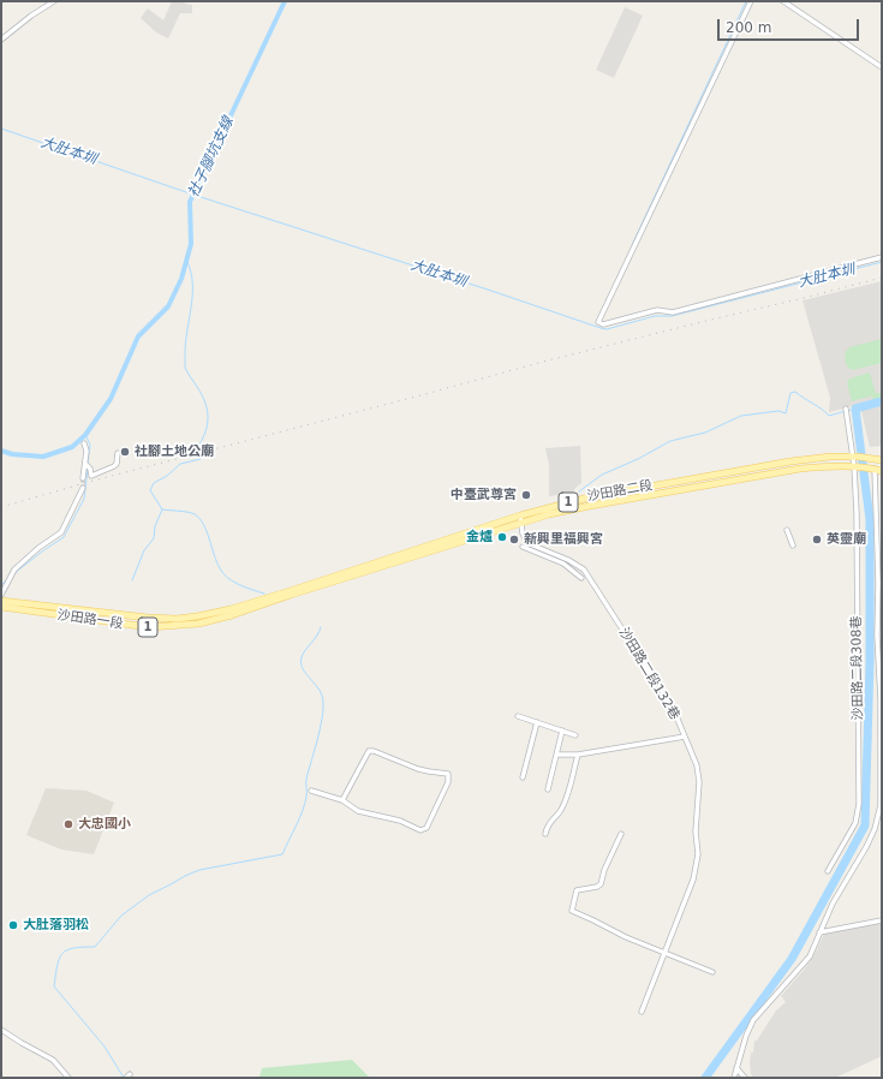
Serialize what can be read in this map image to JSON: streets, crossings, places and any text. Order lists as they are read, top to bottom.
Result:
{
  "streets": {
    "main road": ["沙田路二段", "1", "沙田路一段"],
    "street": ["沙田路二段308巷", "沙田路二段132巷"]
  },
  "crossings": [
    ["沙田路二段", "沙田路一段"],
    ["沙田路二段", "沙田路二段308巷"],
    ["沙田路二段", "沙田路二段132巷"]
  ],
  "water": ["大肚本圳", "社子腳坑支線"],
  "places": [
    "社腳土地公廟",
    "中臺武尊宮",
    "金爐",
    "新興里福興宮",
    "英靈廟",
    "大忠國小",
    "大肚落羽松"
  ],
  "scale_bar": "200 m"
}
